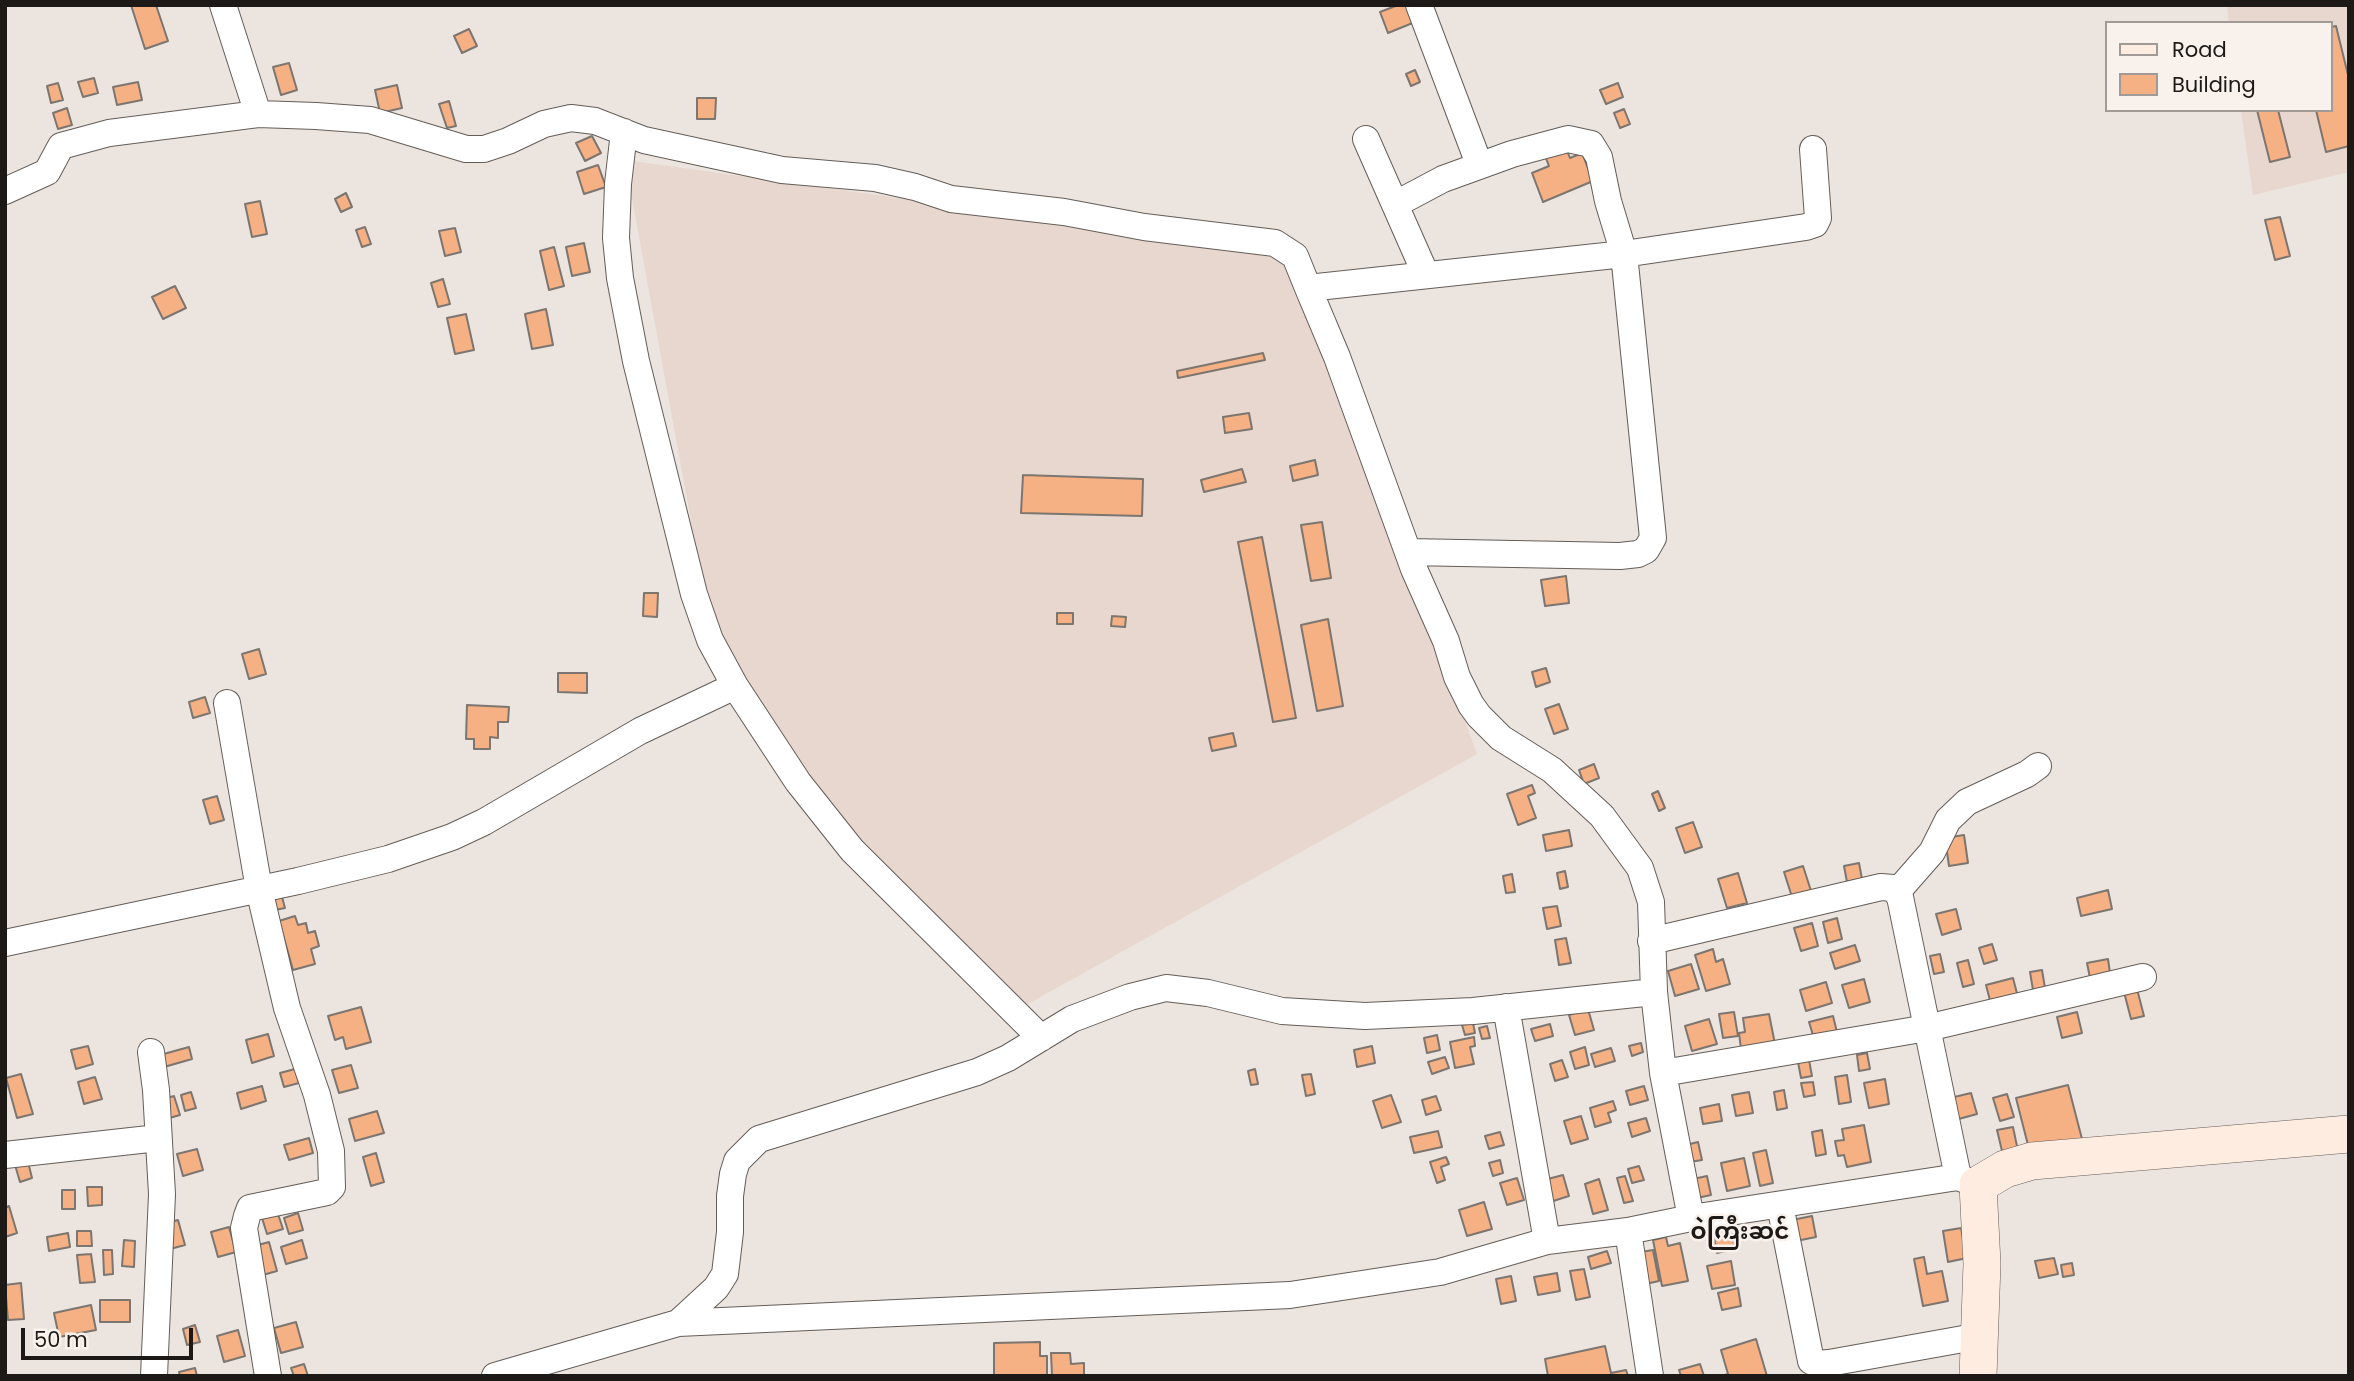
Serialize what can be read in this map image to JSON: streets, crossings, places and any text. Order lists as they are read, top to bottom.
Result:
{
  "districts": ["ဝဲကြီးဆင်"],
  "legend": ["Road", "Building"],
  "scale_bar": "50 m"
}
